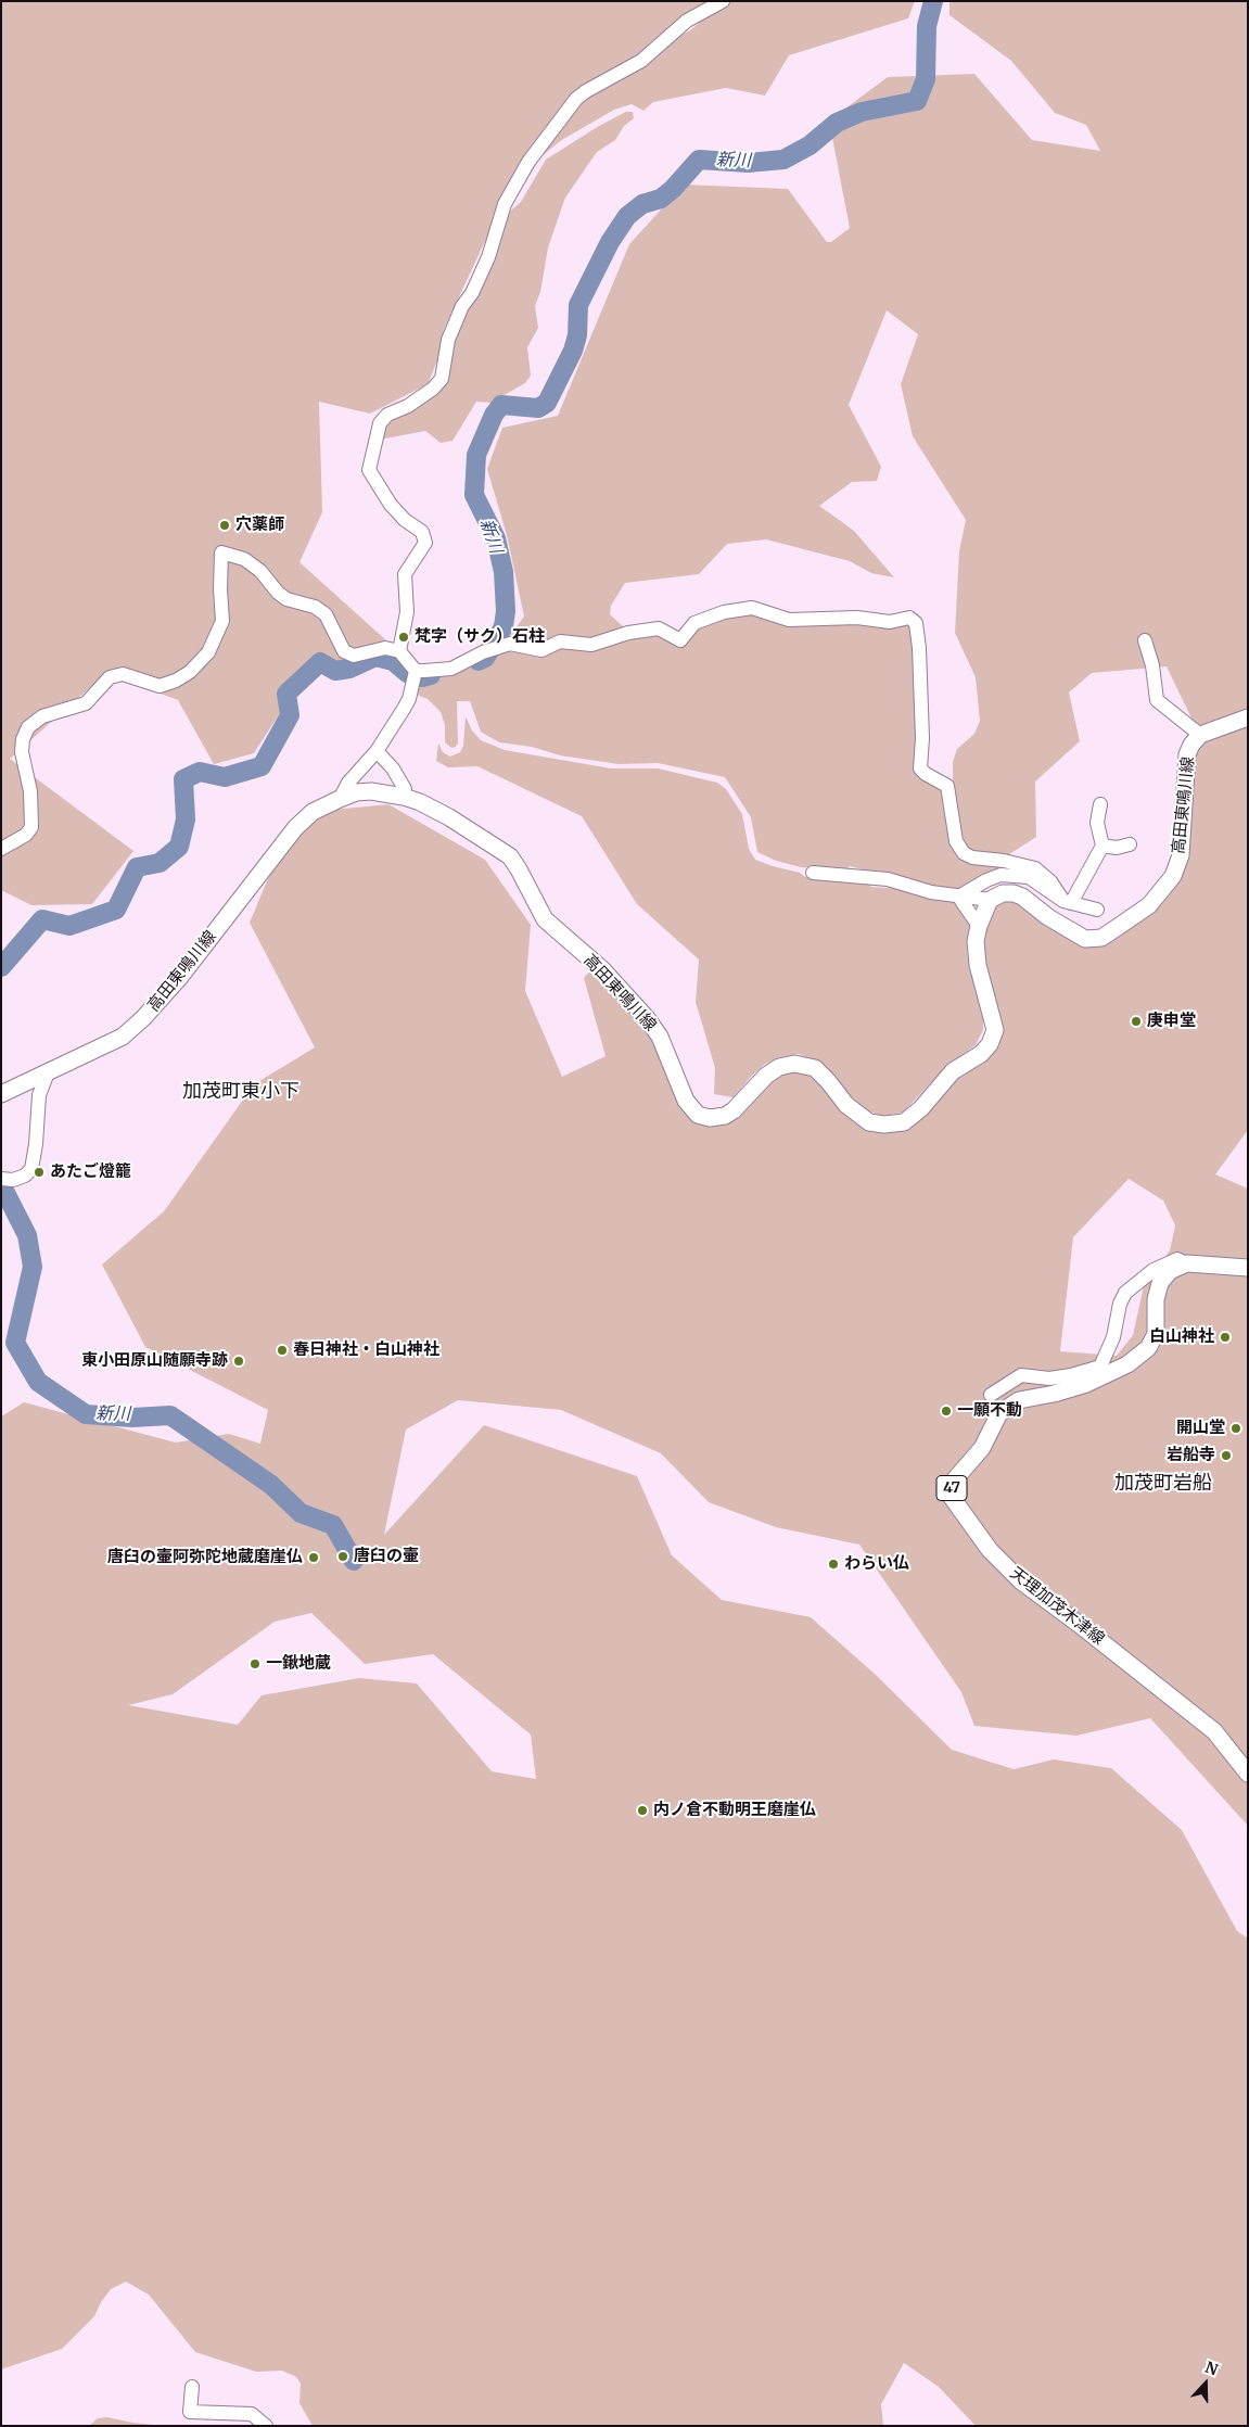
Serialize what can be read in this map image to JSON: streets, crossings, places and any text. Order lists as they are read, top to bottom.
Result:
{
  "streets": {
    "main road": ["高田東鳴川線", "47", "天理加茂木津線"]
  },
  "districts": ["加茂町東小下", "加茂町岩船"],
  "water": ["新川"],
  "places": [
    "穴薬師",
    "梵字（サク）石柱",
    "庚申堂",
    "あたご燈籠",
    "白山神社",
    "春日神社・白山神社",
    "東小田原山随願寺跡",
    "一願不動",
    "開山堂",
    "岩船寺",
    "唐臼の壷",
    "唐臼の壷阿弥陀地蔵磨崖仏",
    "わらい仏",
    "一鍬地蔵",
    "内ノ倉不動明王磨崖仏"
  ],
  "north": "top"
}
